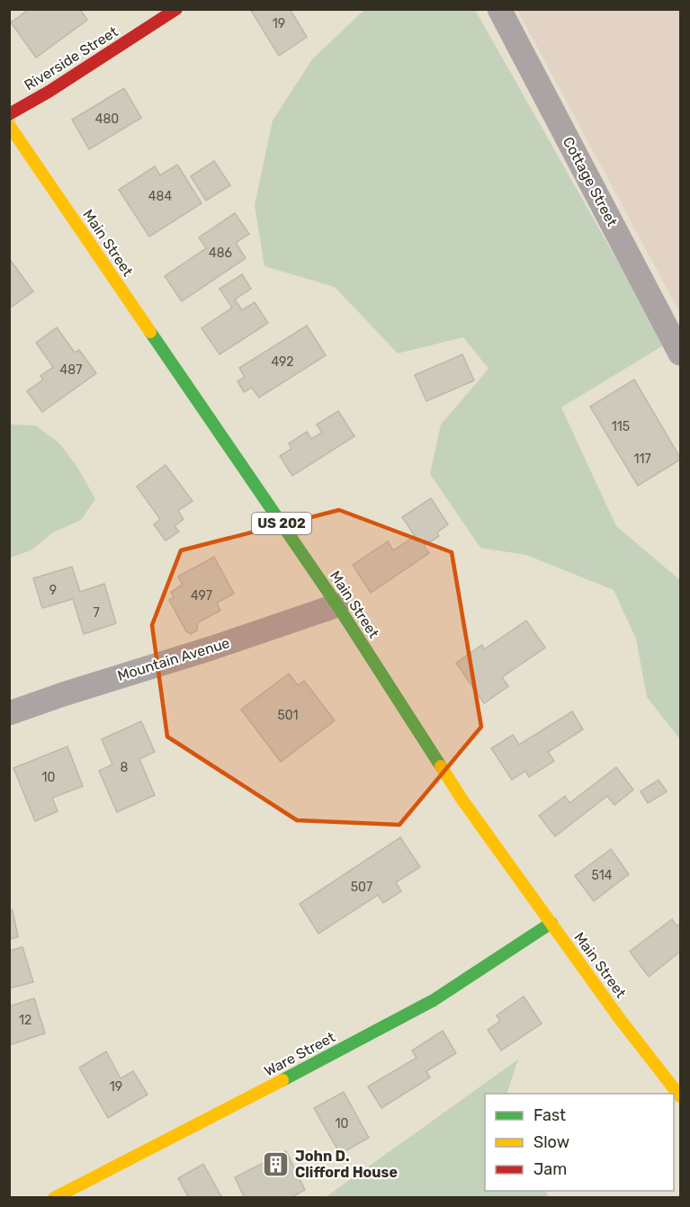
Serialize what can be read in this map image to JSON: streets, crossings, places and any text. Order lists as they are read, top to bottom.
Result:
{
  "streets": {
    "main road": [
      "Riverside Street",
      "Main Street",
      "US 202",
      "Ware Street"
    ],
    "street": ["Cottage Street", "Mountain Avenue"]
  },
  "crossings": [
    ["Main Street", "Mountain Avenue"],
    ["Main Street", "Ware Street"]
  ],
  "places": {
    "building": ["John D. Clifford House"]
  },
  "house_numbers": [
    "19",
    "480",
    "484",
    "486",
    "492",
    "487",
    "115",
    "117",
    "9",
    "497",
    "7",
    "501",
    "8",
    "10",
    "514",
    "507",
    "12",
    "19",
    "10"
  ],
  "legend": ["Fast", "Slow", "Jam"]
}
